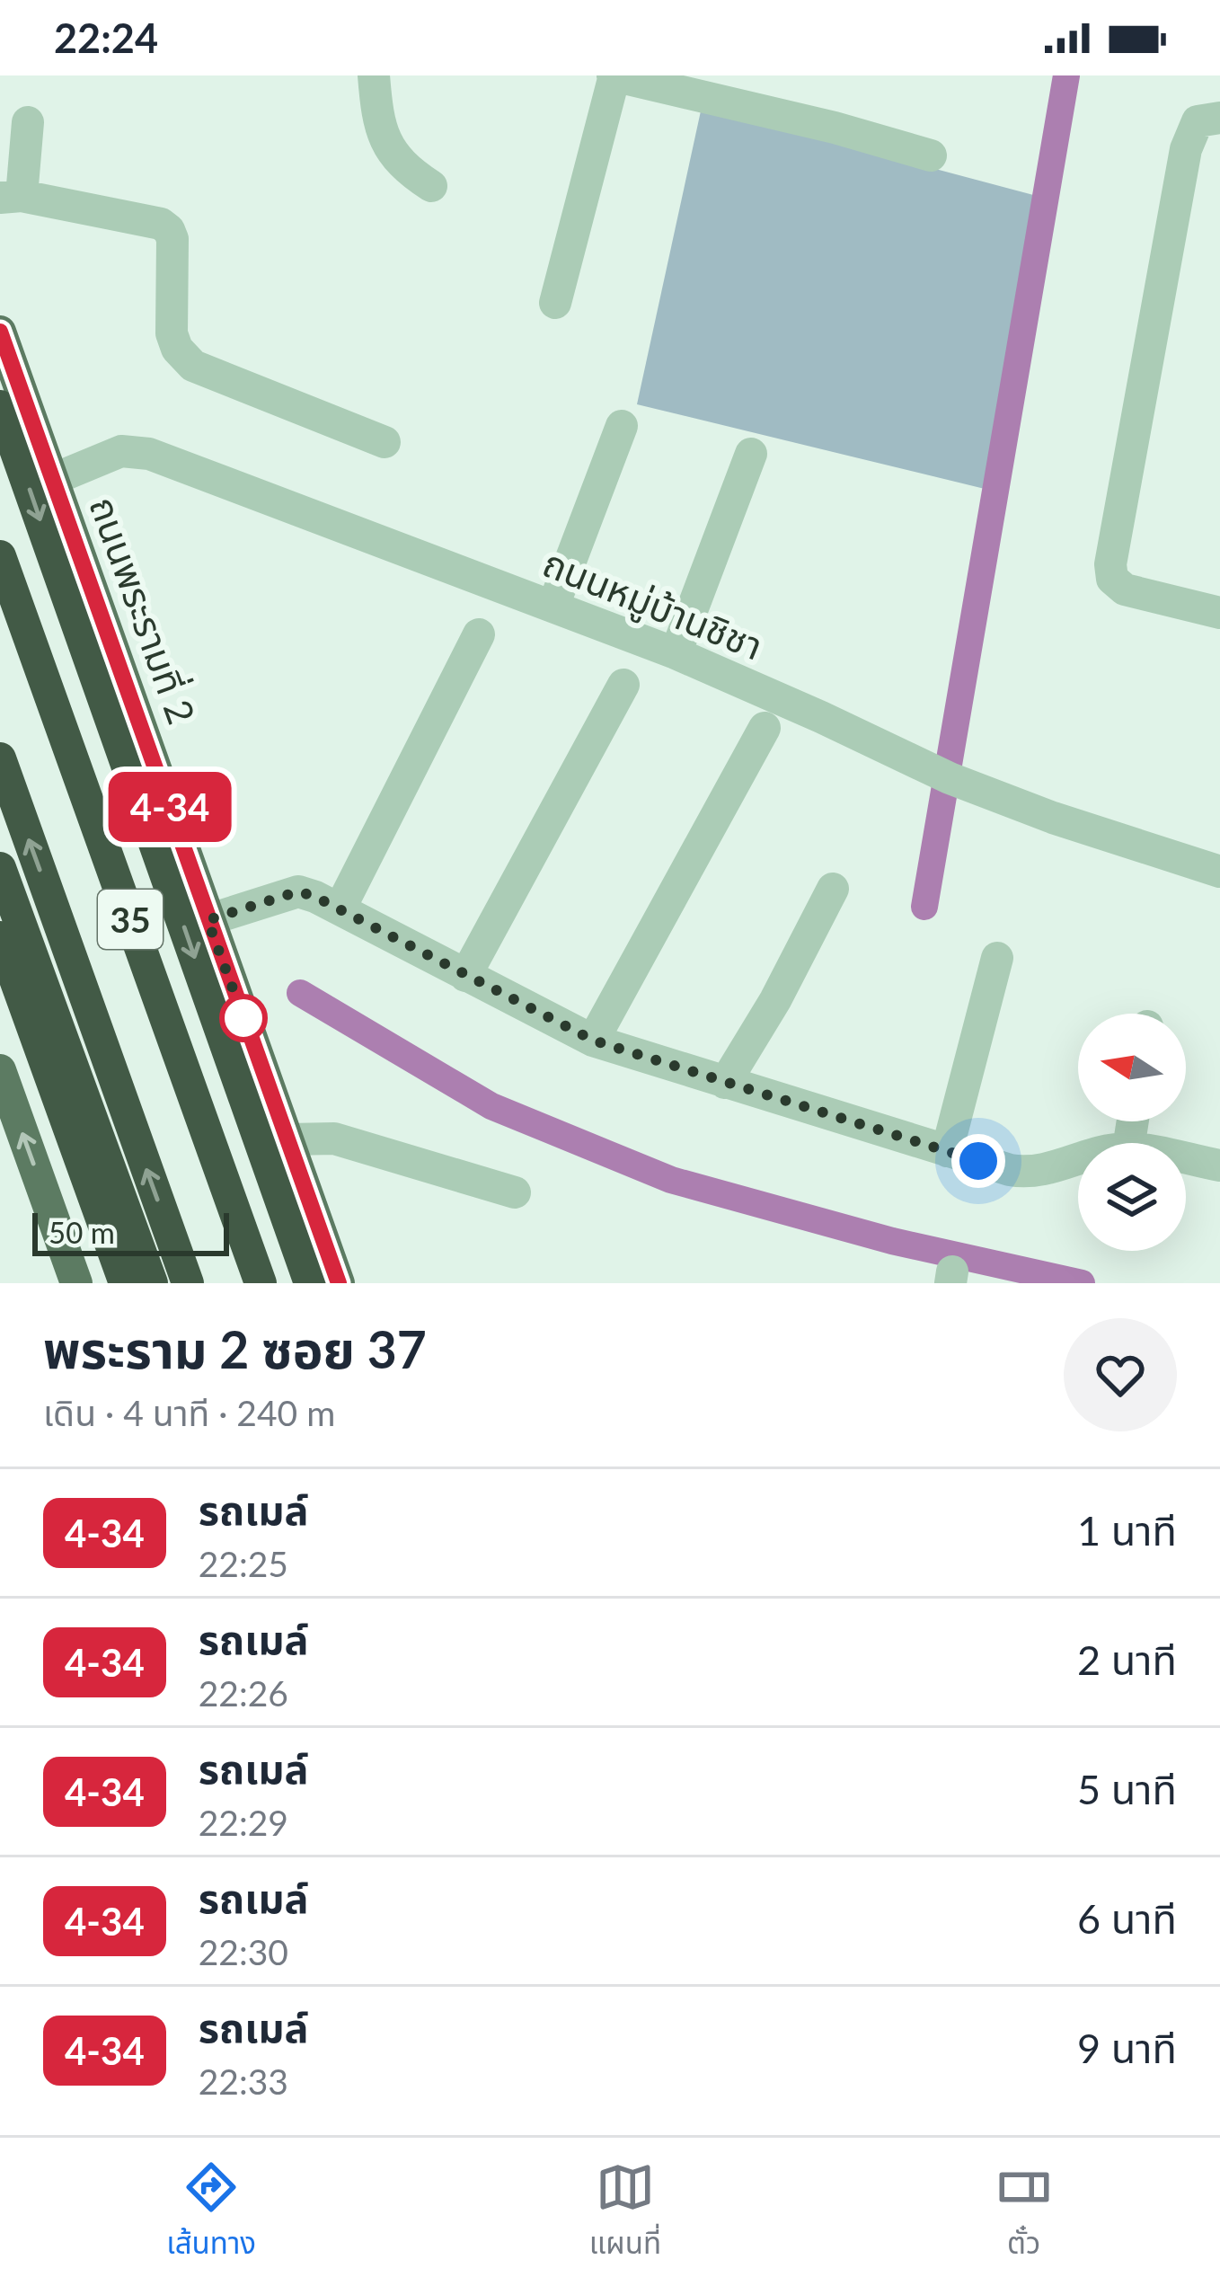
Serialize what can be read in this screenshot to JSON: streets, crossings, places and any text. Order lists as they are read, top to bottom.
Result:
{
  "streets": {
    "highway": ["35"],
    "main road": ["ถนนพระรามที่ 2"],
    "street": ["ถนนหมู่บ้านชิชา"]
  },
  "crossings": [
    ["ถนนหมู่บ้านชิชา", "ถนนพระรามที่ 2"]
  ],
  "lines": ["bus line 4-34"],
  "scale_bar": "50 m",
  "north": "left",
  "page": {
    "status": "22:24",
    "on_map": "4-34",
    "scale": "50 m",
    "heading": ["พระราม 2 ซอย 37", "เดิน · 4 นาที · 240 m"],
    "list": [
      {
        "mark": "4-34",
        "name": "รถเมล์",
        "note": "22:25",
        "value": "1 นาที"
      },
      {
        "mark": "4-34",
        "name": "รถเมล์",
        "note": "22:26",
        "value": "2 นาที"
      },
      {
        "mark": "4-34",
        "name": "รถเมล์",
        "note": "22:29",
        "value": "5 นาที"
      },
      {
        "mark": "4-34",
        "name": "รถเมล์",
        "note": "22:30",
        "value": "6 นาที"
      },
      {
        "mark": "4-34",
        "name": "รถเมล์",
        "note": "22:33",
        "value": "9 นาที"
      }
    ],
    "tabs": ["เส้นทาง", "แผนที่", "ตั๋ว"]
  }
}
